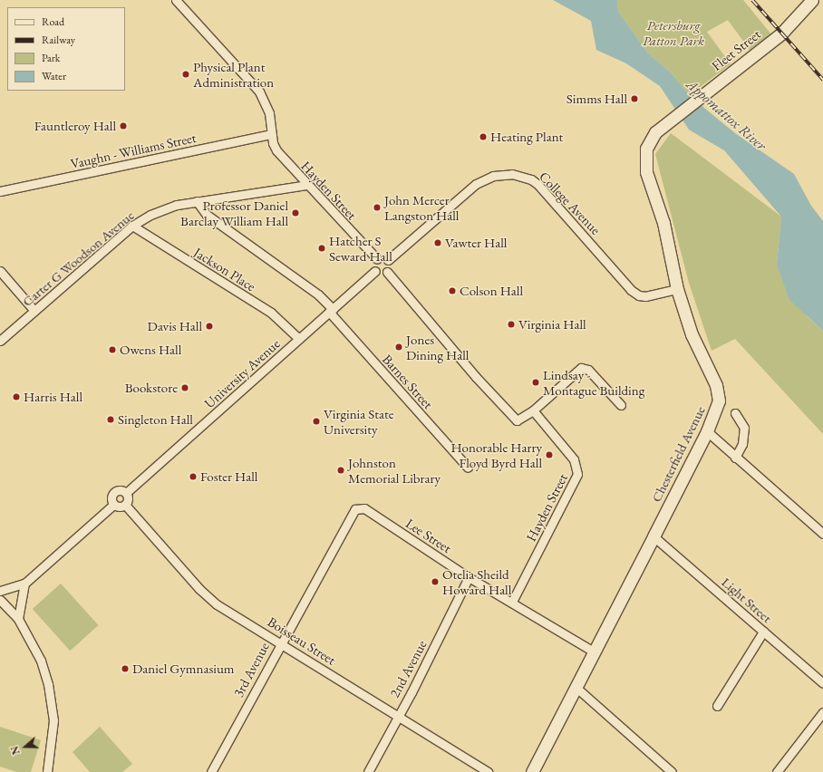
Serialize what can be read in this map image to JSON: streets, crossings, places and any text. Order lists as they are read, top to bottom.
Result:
{
  "streets": {
    "main road": ["Fleet Street", "Chesterfield Avenue"],
    "street": [
      "Vaughn - Williams Street",
      "Hayden Street",
      "College Avenue",
      "Carter G Woodson Avenue",
      "Jackson Place",
      "University Avenue",
      "Barnes Street",
      "Lee Street",
      "Light Street",
      "Boisseau Street",
      "2nd Avenue",
      "3rd Avenue"
    ]
  },
  "crossings": [
    ["Fleet Street", "Chesterfield Avenue"],
    ["Vaughn - Williams Street", "Hayden Street"],
    ["Hayden Street", "College Avenue"],
    ["Hayden Street", "Carter G Woodson Avenue"],
    ["Hayden Street", "University Avenue"],
    ["Hayden Street", "Lee Street"],
    ["College Avenue", "University Avenue"],
    ["College Avenue", "Chesterfield Avenue"],
    ["Carter G Woodson Avenue", "Jackson Place"],
    ["Carter G Woodson Avenue", "Barnes Street"],
    ["Jackson Place", "University Avenue"],
    ["University Avenue", "Barnes Street"],
    ["University Avenue", "Boisseau Street"],
    ["Chesterfield Avenue", "Lee Street"],
    ["Chesterfield Avenue", "Light Street"],
    ["Lee Street", "2nd Avenue"],
    ["Lee Street", "3rd Avenue"],
    ["Boisseau Street", "2nd Avenue"],
    ["Boisseau Street", "3rd Avenue"]
  ],
  "water": ["Appomattox River"],
  "parks": ["Petersburg Patton Park"],
  "places": [
    "Physical Plant Administration",
    "Simms Hall",
    "Fauntleroy Hall",
    "Heating Plant",
    "John Mercer Langston Hall",
    "Professor Daniel Barclay William Hall",
    "Vawter Hall",
    "Hatcher S Seward Hall",
    "Colson Hall",
    "Virginia Hall",
    "Davis Hall",
    "Jones Dining Hall",
    "Owens Hall",
    "Lindsay - Montague Building",
    "Bookstore",
    "Harris Hall",
    "Singleton Hall",
    "Virginia State University",
    "Honorable Harry Floyd Byrd Hall",
    "Johnston Memorial Library",
    "Foster Hall",
    "Otelia Sheild Howard Hall",
    "Daniel Gymnasium"
  ],
  "legend": [
    "Road",
    "Railway",
    "Park",
    "Water"
  ],
  "north": "left"
}
